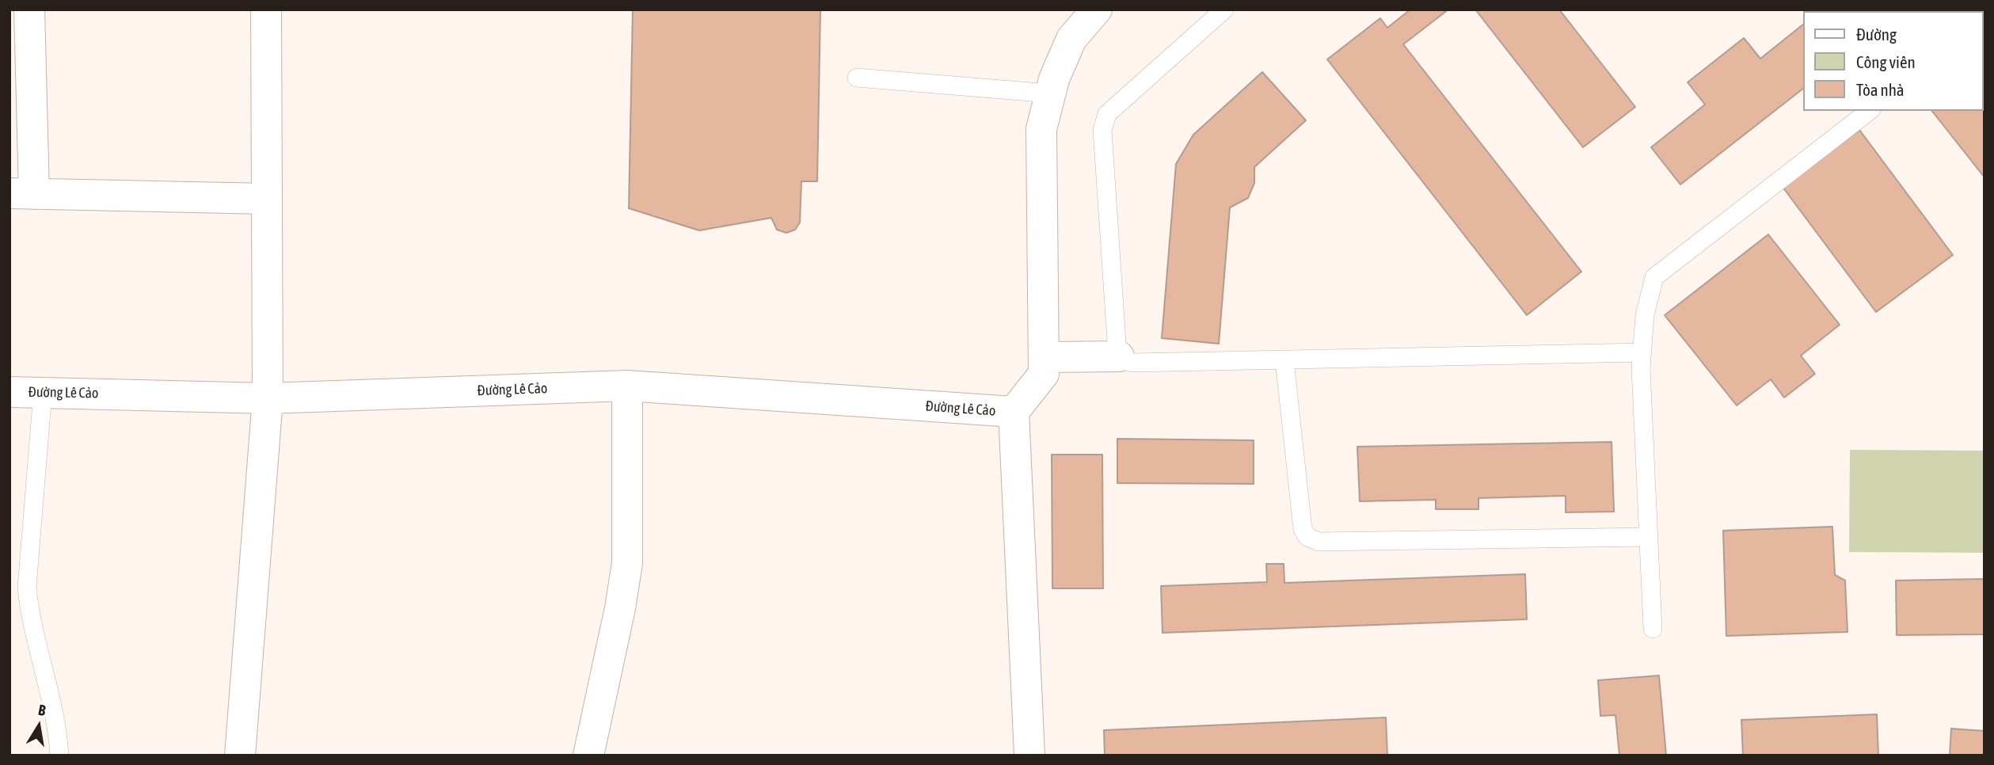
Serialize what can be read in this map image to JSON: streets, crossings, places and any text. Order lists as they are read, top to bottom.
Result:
{
  "streets": {
    "street": ["Đường Lê Cảo"]
  },
  "legend": ["Đường", "Công viên", "Tòa nhà"],
  "north": "top"
}
